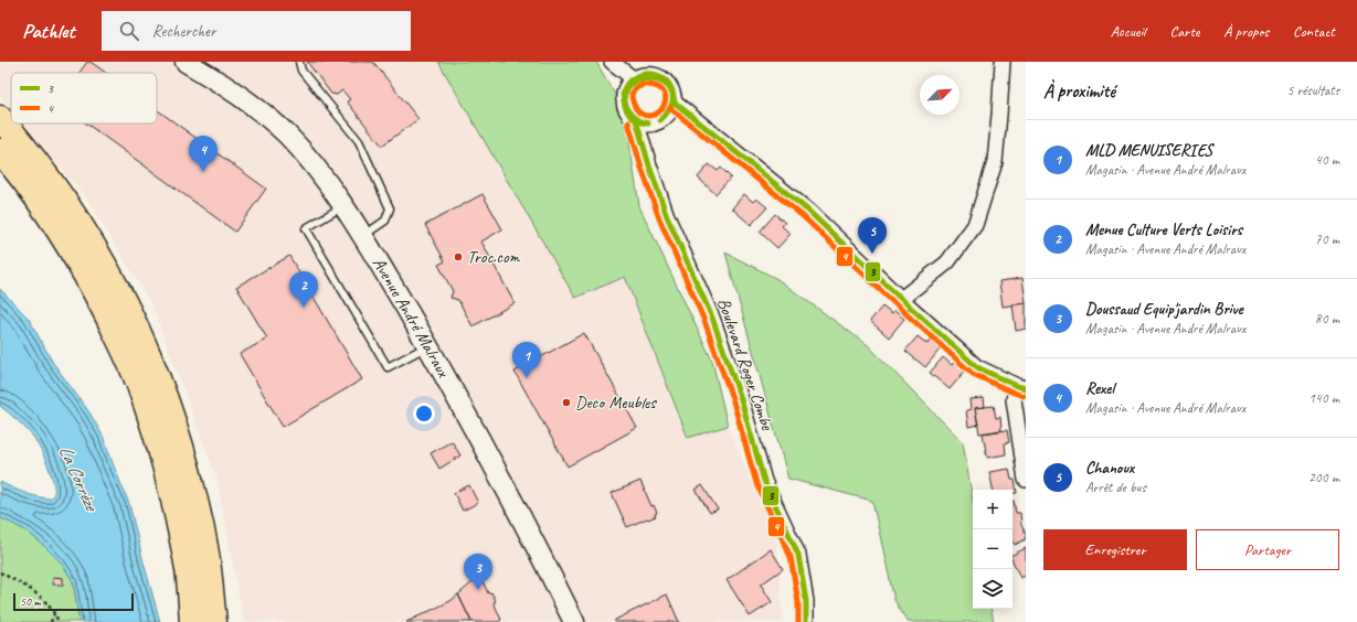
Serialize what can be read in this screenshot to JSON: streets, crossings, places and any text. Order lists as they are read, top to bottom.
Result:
{
  "streets": {
    "street": ["Avenue André Malraux", "Boulevard Roger Combe"]
  },
  "water": ["La Corrèze"],
  "places": ["Troc.com", "Deco Meubles"],
  "lines": ["transit line 3", "transit line 4"],
  "legend": ["3", "4"],
  "scale_bar": "50 m",
  "north": "top right",
  "page": {
    "header": "Pathlet",
    "search": "Rechercher",
    "nav": [
      "Accueil",
      "Carte",
      "À propos",
      "Contact"
    ],
    "heading": ["À proximité", "5 résultats"],
    "list": [
      {
        "mark": "1",
        "name": "MLD MENUISERIES",
        "note": "Magasin · Avenue André Malraux",
        "value": "40 m"
      },
      {
        "mark": "2",
        "name": "Menue Culture Verts Loisirs",
        "note": "Magasin · Avenue André Malraux",
        "value": "70 m"
      },
      {
        "mark": "3",
        "name": "Doussaud Equip'jardin Brive",
        "note": "Magasin · Avenue André Malraux",
        "value": "80 m"
      },
      {
        "mark": "4",
        "name": "Rexel",
        "note": "Magasin · Avenue André Malraux",
        "value": "140 m"
      },
      {
        "mark": "5",
        "name": "Chanoux",
        "note": "Arrêt de bus",
        "value": "200 m"
      }
    ],
    "pins": [
      "4",
      "5",
      "2",
      "1",
      "3"
    ],
    "map_buttons": ["+", "−"],
    "buttons": ["Enregistrer", "Partager"],
    "scale": "50 m"
  }
}
